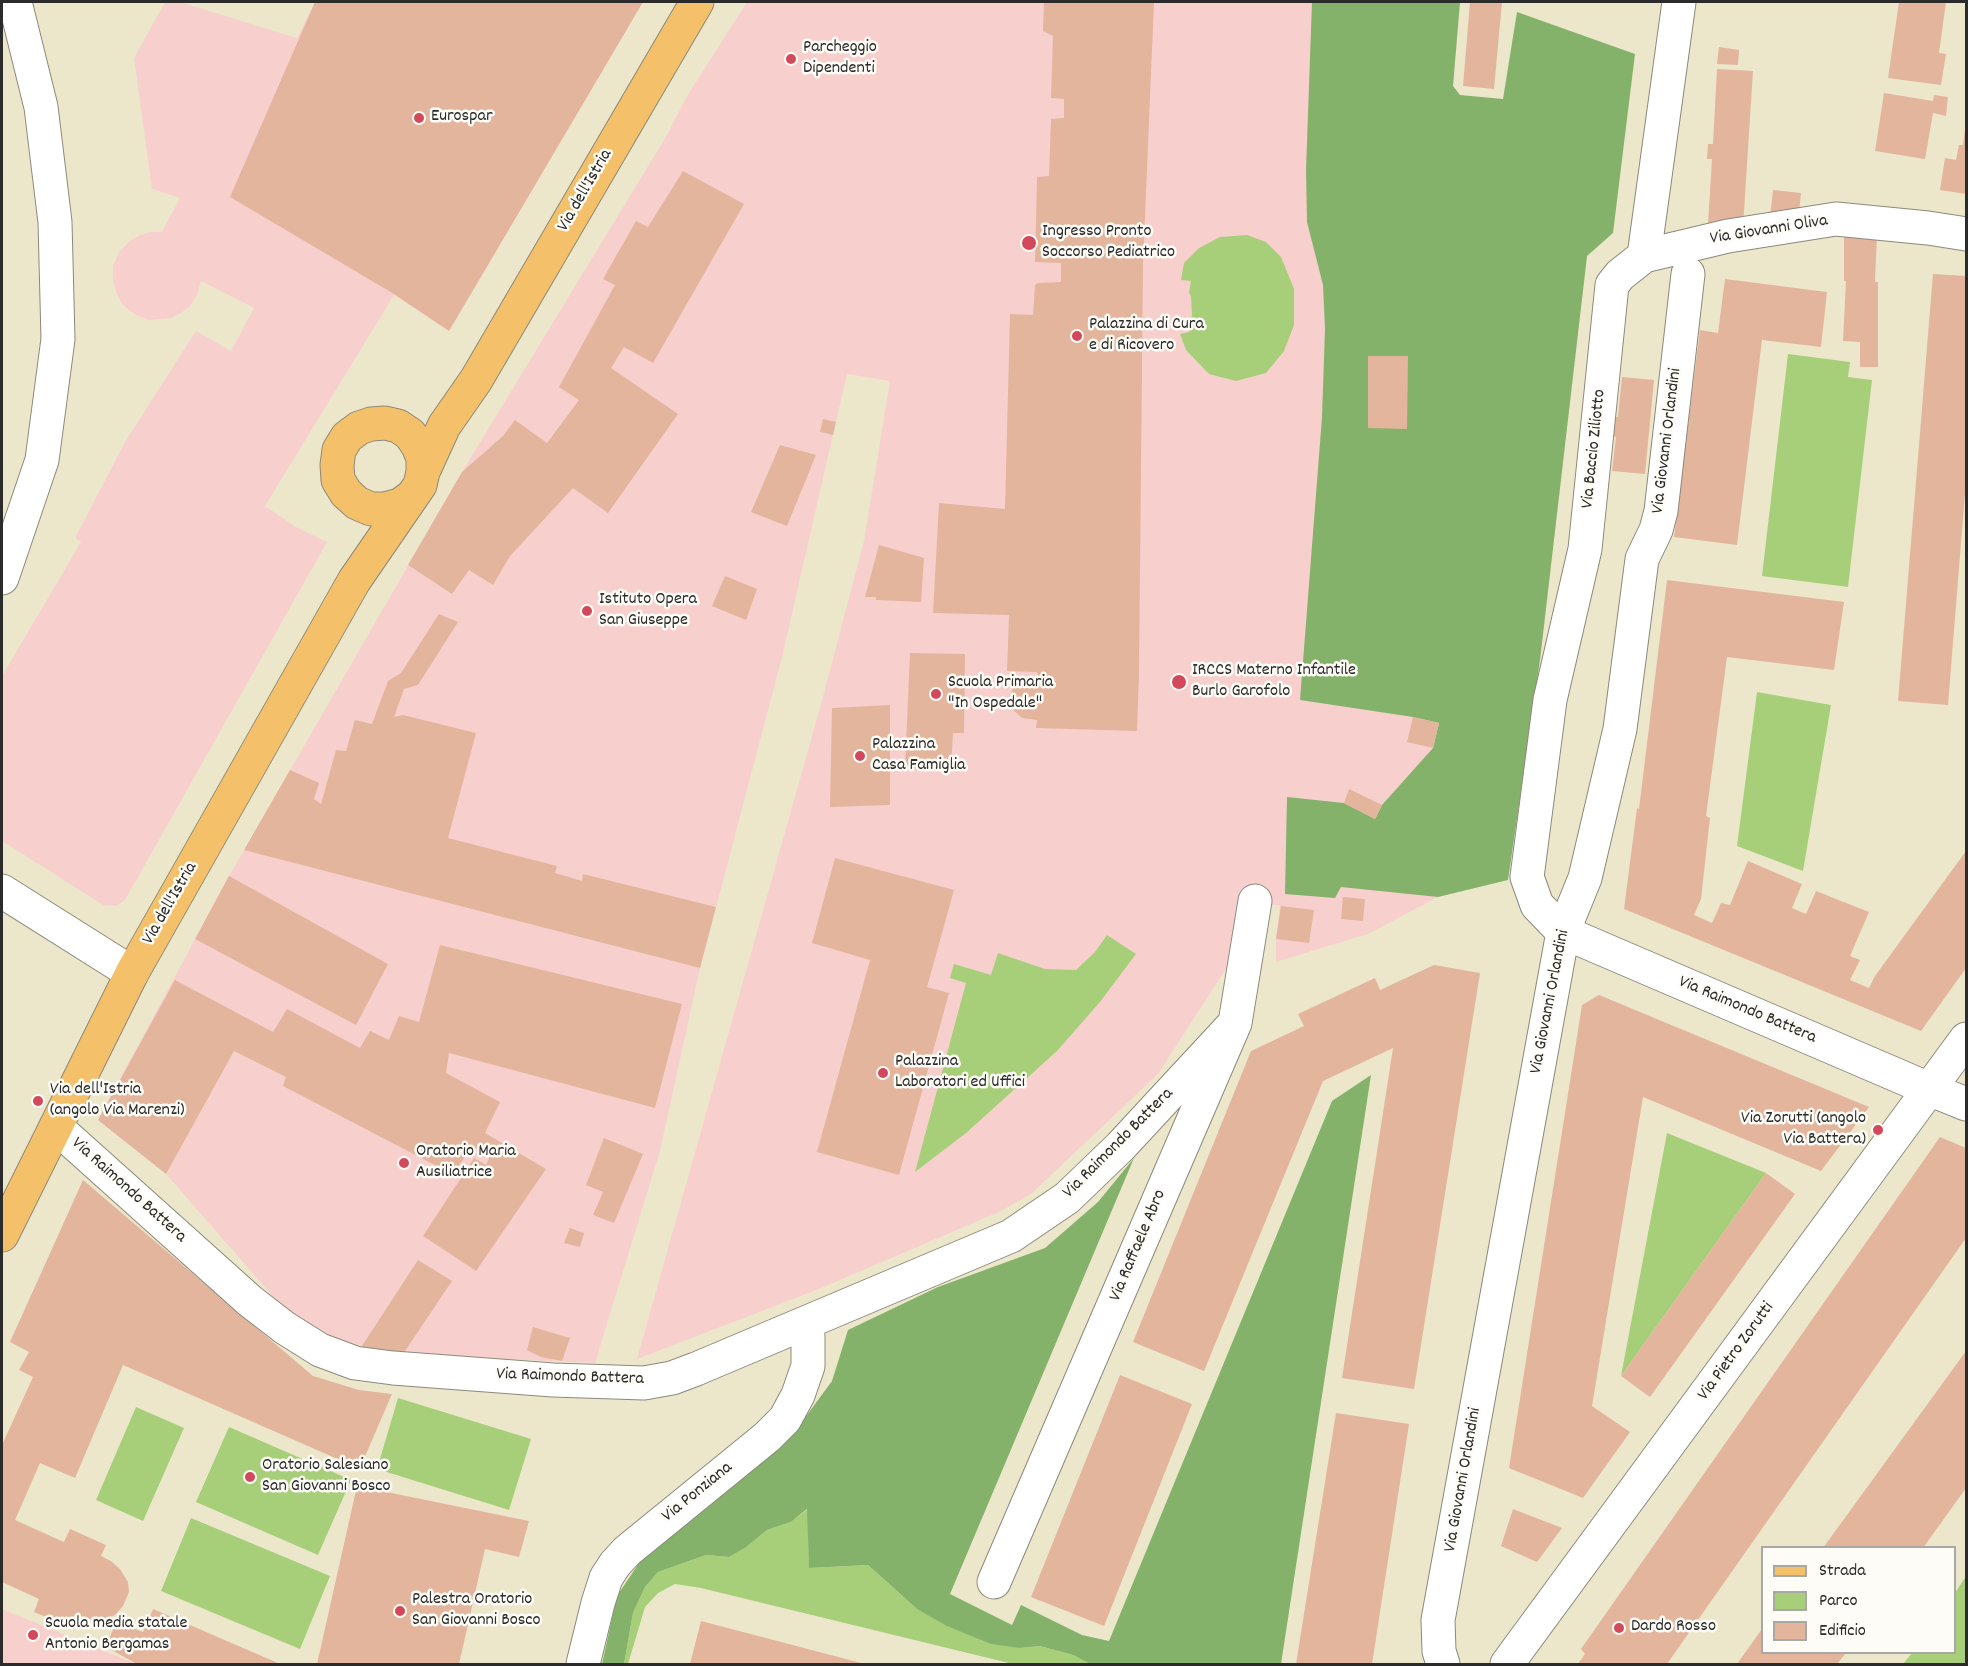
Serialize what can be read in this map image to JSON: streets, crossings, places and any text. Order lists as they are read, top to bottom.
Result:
{
  "streets": {
    "main road": ["Via dell'Istria"],
    "street": [
      "Via Giovanni Oliva",
      "Via Giovanni Orlandini",
      "Via Baccio Ziliotto",
      "Via Raimondo Battera",
      "Via Raffaele Abro",
      "Via Pietro Zorutti",
      "Via Ponziana"
    ]
  },
  "crossings": [
    ["Via dell'Istria", "Via Raimondo Battera"],
    ["Via Giovanni Oliva", "Via Baccio Ziliotto"],
    ["Via Giovanni Orlandini", "Via Raimondo Battera"],
    ["Via Baccio Ziliotto", "Via Raimondo Battera"],
    ["Via Raimondo Battera", "Via Raffaele Abro"],
    ["Via Raimondo Battera", "Via Pietro Zorutti"],
    ["Via Raimondo Battera", "Via Ponziana"]
  ],
  "places": [
    "Parcheggio Dipendenti",
    "Eurospar",
    "Ingresso Pronto Soccorso Pediatrico",
    "Palazzina di Cura e di Ricovero",
    "Istituto Opera San Giuseppe",
    "IRCCS Materno Infantile Burlo Garofolo",
    "Scuola Primaria \"In Ospedale\"",
    "Palazzina Casa Famiglia",
    "Palazzina Laboratori ed Uffici",
    "Via dell'Istria (angolo Via Marenzi)",
    "Via Zorutti (angolo Via Battera)",
    "Oratorio Maria Ausiliatrice",
    "Oratorio Salesiano San Giovanni Bosco",
    "Palestra Oratorio San Giovanni Bosco",
    "Dardo Rosso",
    "Scuola media statale Antonio Bergamas"
  ],
  "legend": ["Strada", "Parco", "Edificio"]
}
